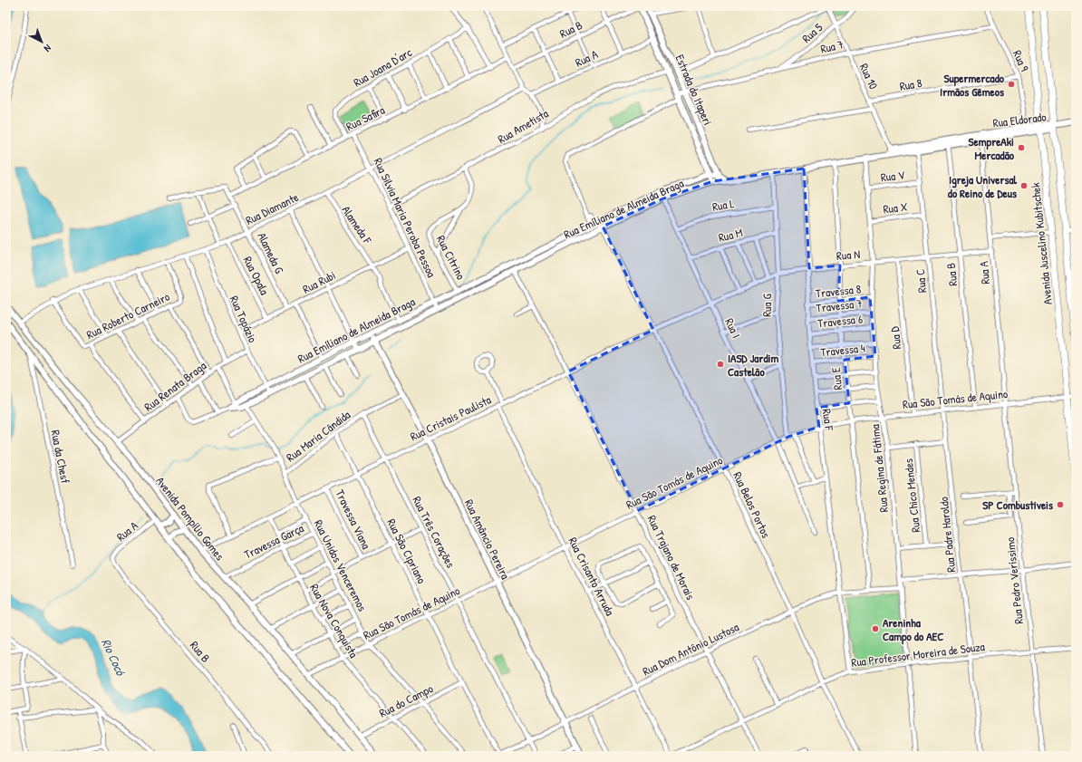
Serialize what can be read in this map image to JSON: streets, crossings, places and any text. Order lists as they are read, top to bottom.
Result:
{
  "streets": {
    "main road": ["Avenida Juscelino Kubitschek"],
    "street": [
      "Rua B",
      "Rua 5",
      "Rua 7",
      "Rua A",
      "Rua 9",
      "Rua Joana D'arc",
      "Rua 10",
      "Rua 8",
      "Estrada do Itaperi",
      "Rua Safira",
      "Rua Eldorado",
      "Rua Ametista",
      "Rua V",
      "Rua L",
      "Rua X",
      "Rua Diamante",
      "Rua Emíliano de Almeida Braga",
      "Rua Silvia Maria Peroba Pessoa",
      "Alameda F",
      "Rua M",
      "Alameda G",
      "Rua N",
      "Rua Citrino",
      "Rua Opala",
      "Rua C",
      "Rua Rubi",
      "Travessa 8",
      "Rua G",
      "Travessa 7",
      "Rua Roberto Carneiro",
      "Rua Topázio",
      "Travessa 6",
      "Rua I",
      "Rua D",
      "Travessa 4",
      "Rua E",
      "Rua Renata Braga",
      "Rua São Tomás de Aquino",
      "Rua Cristais Paulista",
      "Rua F",
      "Rua Maria Cândida",
      "Rua da Chesf",
      "Rua Regina de Fátima",
      "Rua Chico Mendes",
      "Rua Belos Portos",
      "Avenida Pompílio Gomes",
      "Travessa Viana",
      "Rua Três Corações",
      "Rua Padre Haroldo",
      "Rua Amâncio Pereira",
      "Travessa Garça",
      "Rua São Cipriano",
      "Rua Trajano de Morais",
      "Rua Unidos Venceremos",
      "Rua Crisanto Arruda",
      "Rua Pedro Veríssimo",
      "Rua Nova Conquista",
      "Rua Dom Antônio Lustosa",
      "Rua Professor Moreira de Souza",
      "Rua do Campo"
    ]
  },
  "crossings": [
    ["Rua B", "Rua A"],
    ["Rua B", "Estrada do Itaperi"],
    ["Rua B", "Rua Eldorado"],
    ["Rua B", "Rua N"],
    ["Rua B", "Rua São Tomás de Aquino"],
    ["Rua 5", "Rua 7"],
    ["Rua 5", "Rua 10"],
    ["Rua 7", "Rua 9"],
    ["Rua 7", "Rua 10"],
    ["Rua 7", "Estrada do Itaperi"],
    ["Rua 7", "Rua Emíliano de Almeida Braga"],
    ["Rua A", "Estrada do Itaperi"],
    ["Rua A", "Rua Eldorado"],
    ["Rua A", "Rua Diamante"],
    ["Rua A", "Rua N"],
    ["Rua A", "Rua São Tomás de Aquino"],
    ["Rua A", "Rua Pedro Veríssimo"],
    ["Rua 9", "Rua 8"],
    ["Rua 9", "Rua Eldorado"],
    ["Rua Joana D'arc", "Rua Safira"],
    ["Rua 10", "Rua 8"],
    ["Rua 10", "Rua Eldorado"],
    ["Estrada do Itaperi", "Rua Eldorado"],
    ["Estrada do Itaperi", "Rua Ametista"],
    ["Estrada do Itaperi", "Rua Emíliano de Almeida Braga"],
    ["Rua Safira", "Rua Silvia Maria Peroba Pessoa"],
    ["Rua Safira", "Alameda G"],
    ["Rua Eldorado", "Rua Emíliano de Almeida Braga"],
    ["Rua Eldorado", "Avenida Juscelino Kubitschek"],
    ["Rua Eldorado", "Rua C"],
    ["Rua Eldorado", "Rua G"],
    ["Rua Eldorado", "Rua E"],
    ["Rua Eldorado", "Rua F"],
    ["Rua Eldorado", "Rua Regina de Fátima"],
    ["Rua Ametista", "Rua Silvia Maria Peroba Pessoa"],
    ["Rua Ametista", "Rua Citrino"],
    ["Rua V", "Rua C"],
    ["Rua V", "Rua Regina de Fátima"],
    ["Rua L", "Rua G"],
    ["Rua L", "Rua I"],
    ["Rua X", "Rua C"],
    ["Rua X", "Rua Regina de Fátima"],
    ["Rua Diamante", "Rua Silvia Maria Peroba Pessoa"],
    ["Rua Diamante", "Alameda F"],
    ["Rua Diamante", "Alameda G"],
    ["Rua Diamante", "Rua Opala"],
    ["Rua Diamante", "Rua Roberto Carneiro"],
    ["Rua Diamante", "Rua Topázio"],
    ["Rua Diamante", "Avenida Pompílio Gomes"],
    ["Rua Emíliano de Almeida Braga", "Rua Silvia Maria Peroba Pessoa"],
    ["Rua Emíliano de Almeida Braga", "Alameda F"],
    ["Rua Emíliano de Almeida Braga", "Rua Citrino"],
    ["Rua Emíliano de Almeida Braga", "Rua Topázio"],
    ["Rua Emíliano de Almeida Braga", "Rua I"],
    ["Rua Emíliano de Almeida Braga", "Rua Renata Braga"],
    ["Rua Emíliano de Almeida Braga", "Rua Belos Portos"],
    ["Rua Emíliano de Almeida Braga", "Rua Amâncio Pereira"],
    ["Rua Emíliano de Almeida Braga", "Rua Trajano de Morais"],
    ["Rua Emíliano de Almeida Braga", "Rua Unidos Venceremos"],
    ["Rua Silvia Maria Peroba Pessoa", "Rua Rubi"],
    ["Alameda F", "Rua Rubi"],
    ["Rua M", "Rua G"],
    ["Rua M", "Rua I"],
    ["Avenida Juscelino Kubitschek", "Rua São Tomás de Aquino"],
    ["Alameda G", "Rua Rubi"],
    ["Rua N", "Rua C"],
    ["Rua N", "Rua G"],
    ["Rua N", "Rua I"],
    ["Rua N", "Rua D"],
    ["Rua N", "Rua E"],
    ["Rua N", "Rua Cristais Paulista"],
    ["Rua N", "Rua F"],
    ["Rua N", "Rua Regina de Fátima"],
    ["Rua Opala", "Rua Rubi"],
    ["Rua C", "Rua São Tomás de Aquino"],
    ["Rua C", "Rua Padre Haroldo"],
    ["Rua Rubi", "Rua Topázio"],
    ["Travessa 8", "Rua E"],
    ["Travessa 8", "Rua F"],
    ["Travessa 8", "Rua Regina de Fátima"],
    ["Rua G", "Rua São Tomás de Aquino"],
    ["Travessa 7", "Rua E"],
    ["Travessa 7", "Rua F"],
    ["Travessa 7", "Rua Regina de Fátima"],
    ["Rua Topázio", "Rua Renata Braga"],
    ["Travessa 6", "Rua E"],
    ["Travessa 6", "Rua F"],
    ["Travessa 6", "Rua Regina de Fátima"],
    ["Rua I", "Rua São Tomás de Aquino"],
    ["Rua I", "Rua Cristais Paulista"],
    ["Rua D", "Rua São Tomás de Aquino"],
    ["Travessa 4", "Rua E"],
    ["Travessa 4", "Rua F"],
    ["Travessa 4", "Rua Regina de Fátima"],
    ["Rua E", "Rua São Tomás de Aquino"],
    ["Rua E", "Rua Dom Antônio Lustosa"],
    ["Rua Renata Braga", "Avenida Pompílio Gomes"],
    ["Rua São Tomás de Aquino", "Rua F"],
    ["Rua São Tomás de Aquino", "Rua Regina de Fátima"],
    ["Rua São Tomás de Aquino", "Rua Belos Portos"],
    ["Rua São Tomás de Aquino", "Avenida Pompílio Gomes"],
    ["Rua São Tomás de Aquino", "Rua Três Corações"],
    ["Rua São Tomás de Aquino", "Rua Padre Haroldo"],
    ["Rua São Tomás de Aquino", "Rua Amâncio Pereira"],
    ["Rua São Tomás de Aquino", "Rua São Cipriano"],
    ["Rua São Tomás de Aquino", "Rua Trajano de Morais"],
    ["Rua São Tomás de Aquino", "Rua Unidos Venceremos"],
    ["Rua São Tomás de Aquino", "Rua Crisanto Arruda"],
    ["Rua São Tomás de Aquino", "Rua Pedro Veríssimo"],
    ["Rua São Tomás de Aquino", "Rua Nova Conquista"],
    ["Rua Cristais Paulista", "Rua Belos Portos"],
    ["Rua Cristais Paulista", "Avenida Pompílio Gomes"],
    ["Rua Cristais Paulista", "Travessa Viana"],
    ["Rua Cristais Paulista", "Rua Três Corações"],
    ["Rua Cristais Paulista", "Rua Amâncio Pereira"],
    ["Rua Cristais Paulista", "Rua São Cipriano"],
    ["Rua Cristais Paulista", "Rua Trajano de Morais"],
    ["Rua Cristais Paulista", "Rua Unidos Venceremos"],
    ["Rua Cristais Paulista", "Rua Crisanto Arruda"],
    ["Rua Cristais Paulista", "Rua Nova Conquista"],
    ["Rua F", "Rua Dom Antônio Lustosa"],
    ["Rua F", "Rua Professor Moreira de Souza"],
    ["Rua Maria Cândida", "Rua Três Corações"],
    ["Rua Maria Cândida", "Rua Amâncio Pereira"],
    ["Rua Maria Cândida", "Rua São Cipriano"],
    ["Rua Maria Cândida", "Rua Unidos Venceremos"],
    ["Rua Regina de Fátima", "Rua Dom Antônio Lustosa"],
    ["Rua Regina de Fátima", "Rua Professor Moreira de Souza"],
    ["Rua Belos Portos", "Rua Dom Antônio Lustosa"],
    ["Rua Belos Portos", "Rua Professor Moreira de Souza"],
    ["Avenida Pompílio Gomes", "Travessa Garça"],
    ["Avenida Pompílio Gomes", "Rua do Campo"],
    ["Rua Três Corações", "Rua Dom Antônio Lustosa"],
    ["Rua Padre Haroldo", "Rua Professor Moreira de Souza"],
    ["Rua Amâncio Pereira", "Rua Dom Antônio Lustosa"],
    ["Travessa Garça", "Rua Unidos Venceremos"],
    ["Travessa Garça", "Rua Nova Conquista"],
    ["Rua São Cipriano", "Rua Dom Antônio Lustosa"],
    ["Rua São Cipriano", "Rua do Campo"],
    ["Rua Trajano de Morais", "Rua Dom Antônio Lustosa"],
    ["Rua Trajano de Morais", "Rua Professor Moreira de Souza"],
    ["Rua Unidos Venceremos", "Rua do Campo"],
    ["Rua Crisanto Arruda", "Rua Dom Antônio Lustosa"],
    ["Rua Crisanto Arruda", "Rua Professor Moreira de Souza"],
    ["Rua Pedro Veríssimo", "Rua Professor Moreira de Souza"],
    ["Rua Nova Conquista", "Rua do Campo"]
  ],
  "water": ["Rio Cocó"],
  "places": [
    "Supermercado Irmãos Gêmeos",
    "SempreAki Mercadão",
    "Igreja Universal do Reino de Deus",
    "IASD Jardim Castelão",
    "SP Combustíveis",
    "Areninha Campo do AEC"
  ],
  "north": "bottom right"
}
